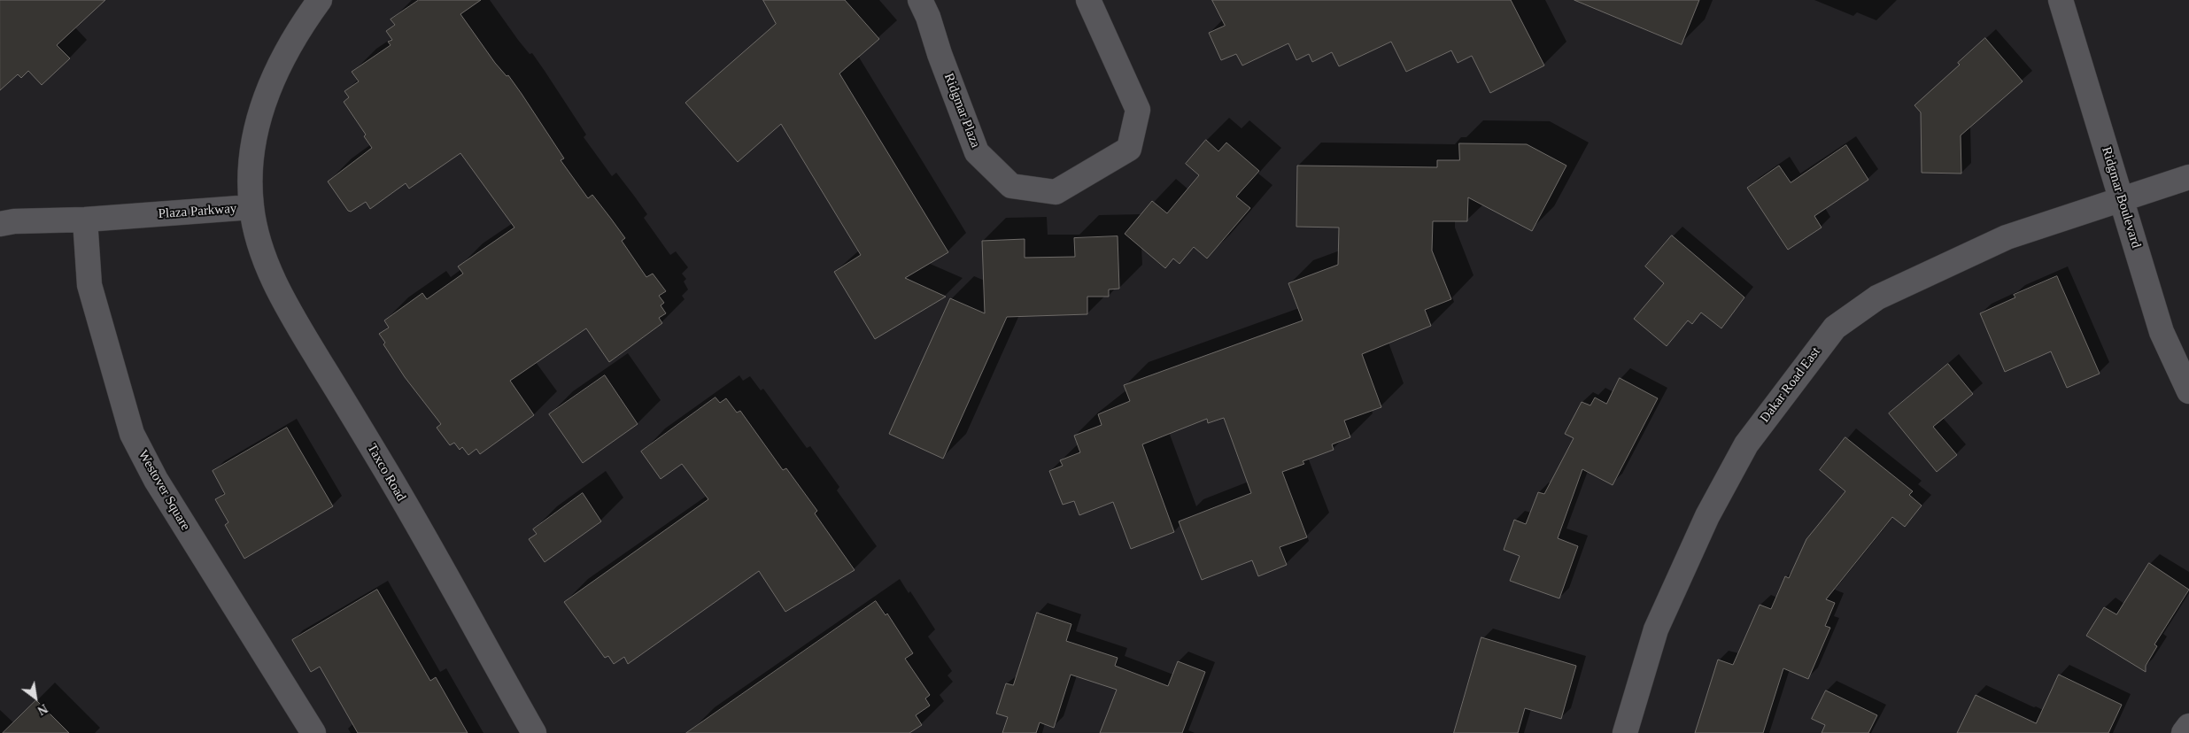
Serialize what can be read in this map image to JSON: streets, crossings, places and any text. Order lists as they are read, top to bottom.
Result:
{
  "streets": {
    "street": [
      "Ridgmar Plaza",
      "Ridgmar Boulevard",
      "Plaza Parkway",
      "Dakar Road East",
      "Taxco Road",
      "Westover Square"
    ]
  },
  "crossings": [
    ["Ridgmar Boulevard", "Dakar Road East"],
    ["Plaza Parkway", "Taxco Road"],
    ["Plaza Parkway", "Westover Square"]
  ],
  "north": "bottom right"
}
